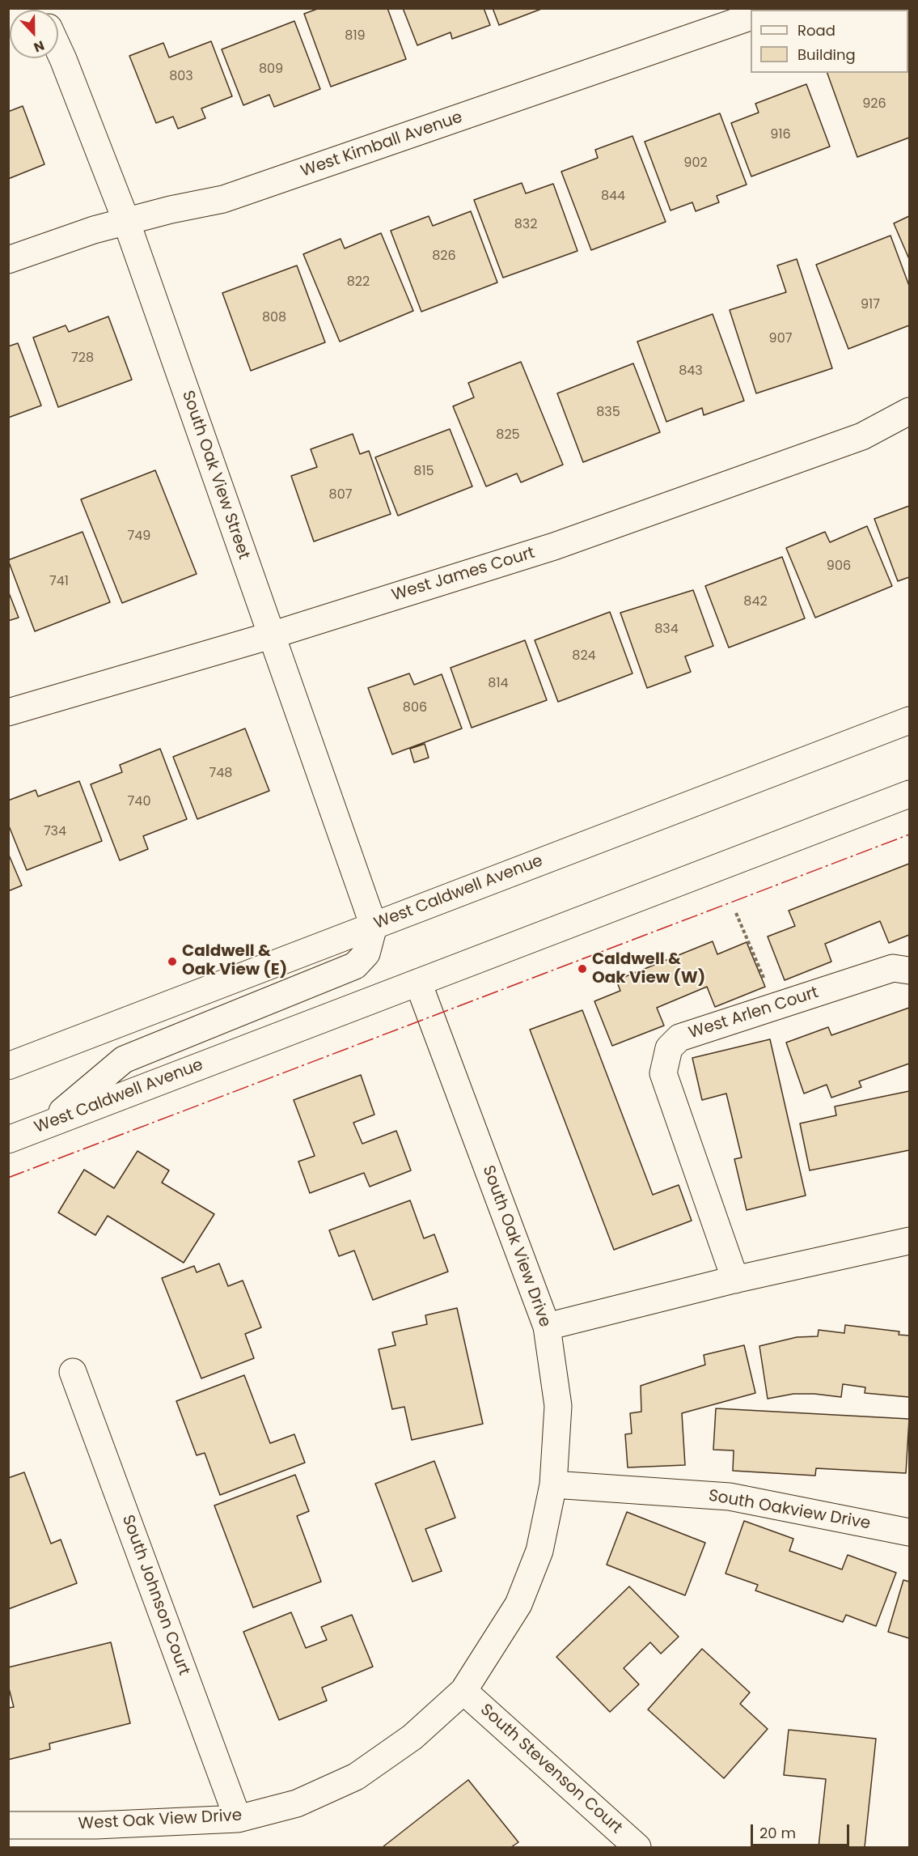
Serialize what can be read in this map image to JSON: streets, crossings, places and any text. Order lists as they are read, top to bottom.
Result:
{
  "streets": {
    "street": [
      "West Kimball Avenue",
      "South Oak View Street",
      "West James Court",
      "West Caldwell Avenue",
      "West Arlen Court",
      "South Oak View Drive",
      "South Oakview Drive",
      "South Johnson Court",
      "South Stevenson Court",
      "West Oak View Drive"
    ]
  },
  "crossings": [
    ["West Kimball Avenue", "South Oak View Street"],
    ["South Oak View Street", "West James Court"],
    ["South Oak View Street", "West Caldwell Avenue"],
    ["West Caldwell Avenue", "South Oak View Drive"],
    ["South Oak View Drive", "South Oakview Drive"],
    ["South Oak View Drive", "West Oak View Drive"],
    ["South Johnson Court", "West Oak View Drive"],
    ["South Stevenson Court", "West Oak View Drive"]
  ],
  "places": ["Caldwell & Oak View (E)", "Caldwell & Oak View (W)"],
  "house_numbers": [
    "819",
    "809",
    "803",
    "926",
    "916",
    "902",
    "844",
    "832",
    "826",
    "822",
    "917",
    "808",
    "907",
    "728",
    "843",
    "835",
    "825",
    "815",
    "807",
    "749",
    "906",
    "741",
    "842",
    "834",
    "824",
    "814",
    "806",
    "748",
    "740",
    "734"
  ],
  "legend": ["Road", "Building"],
  "scale_bar": "20 m",
  "north": "bottom"
}
